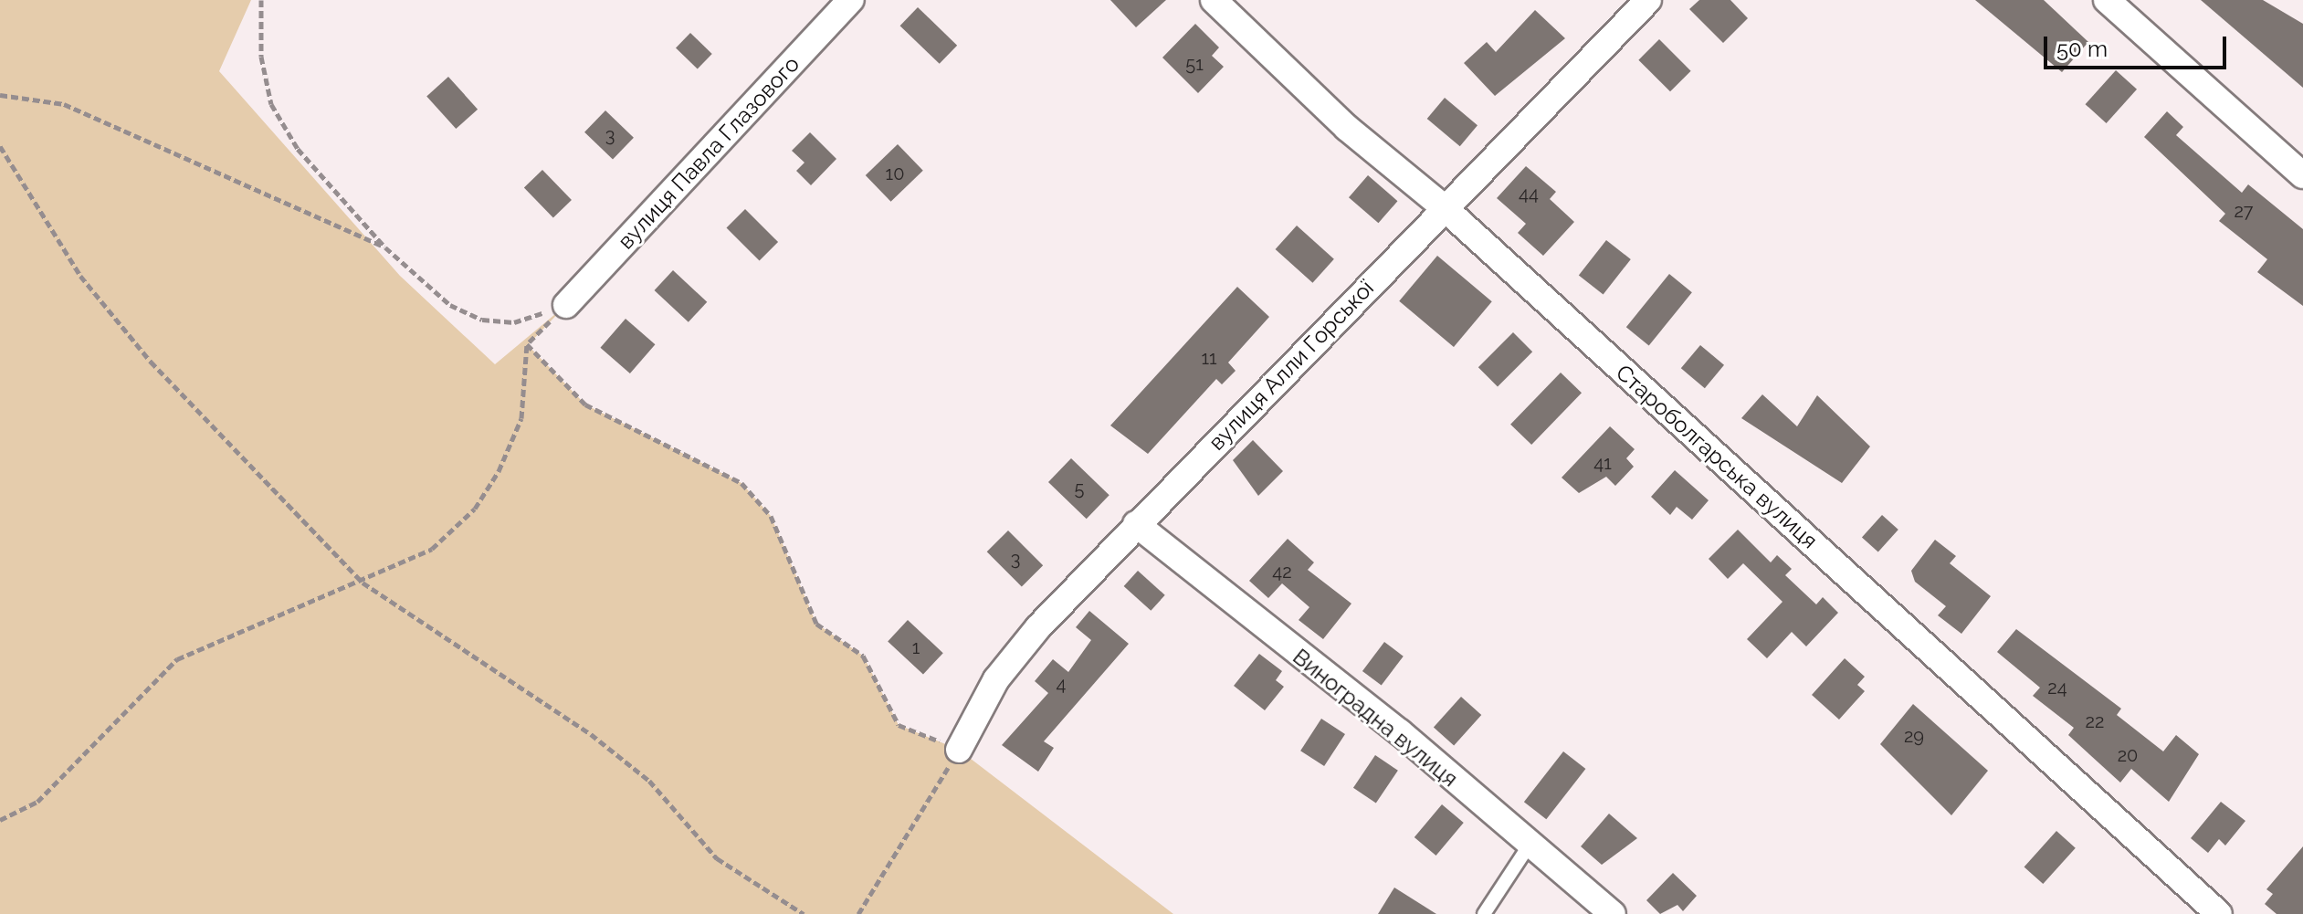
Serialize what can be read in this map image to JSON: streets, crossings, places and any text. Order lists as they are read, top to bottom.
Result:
{
  "streets": {
    "street": [
      "вулиця Павла Глазового",
      "вулиця Алли Горської",
      "Староболгарська вулиця",
      "Виноградна вулиця"
    ]
  },
  "crossings": [
    ["вулиця Алли Горської", "Староболгарська вулиця"],
    ["вулиця Алли Горської", "Виноградна вулиця"]
  ],
  "house_numbers": [
    "51",
    "3",
    "10",
    "44",
    "27",
    "11",
    "41",
    "5",
    "3",
    "42",
    "1",
    "4",
    "24",
    "22",
    "29",
    "20"
  ],
  "scale_bar": "50 m"
}
